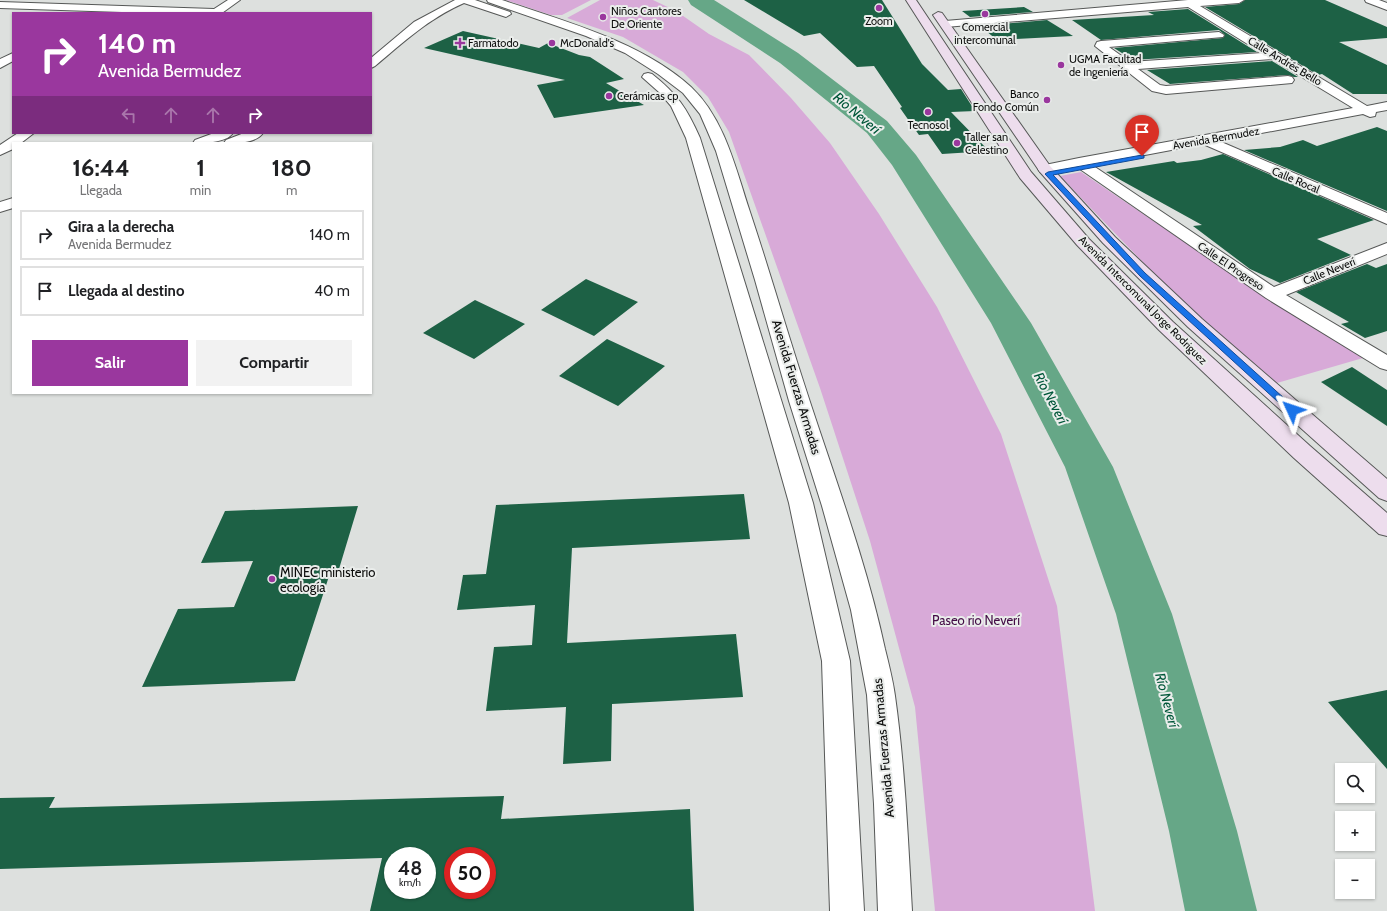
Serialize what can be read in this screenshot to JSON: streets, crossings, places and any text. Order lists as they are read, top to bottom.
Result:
{
  "streets": {
    "main road": ["Avenida Intercomunal Jorge Rodriguez"],
    "street": [
      "Calle Andrés Bello",
      "Avenida Bermudez",
      "Calle Rocal",
      "Calle El Progreso",
      "Calle Neverí",
      "Avenida Fuerzas Armadas"
    ]
  },
  "crossings": [
    ["Calle Andrés Bello", "Avenida Bermudez"],
    ["Avenida Bermudez", "Calle Rocal"],
    ["Avenida Bermudez", "Calle El Progreso"],
    ["Avenida Bermudez", "Avenida Intercomunal Jorge Rodriguez"],
    ["Calle El Progreso", "Calle Neverí"]
  ],
  "water": ["Río Neverí"],
  "parks": ["Paseo rio Neverí"],
  "places": {
    "other": [
      "Zoom",
      "Comercial intercomunal",
      "Niños Cantores De Oriente",
      "McDonald's",
      "UGMA Facultad de Ingeniería",
      "Cerámicas cp",
      "Banco Fondo Común",
      "Tecnosol",
      "Taller san Celestino",
      "MINEC ministerio ecología"
    ],
    "health": ["Farmatodo"]
  },
  "page": {
    "turn": ["140 m", "Avenida Bermudez"],
    "eta": [
      "16:44",
      "Llegada",
      "1",
      "min",
      "180",
      "m"
    ],
    "list": [
      {
        "name": "Gira a la derecha",
        "note": "Avenida Bermudez",
        "value": "140 m"
      },
      {
        "name": "Llegada al destino",
        "value": "40 m"
      }
    ],
    "buttons": ["Salir", "Compartir"],
    "map_buttons": ["+", "−"],
    "speed": "48 km/h",
    "limit": "50"
  }
}
